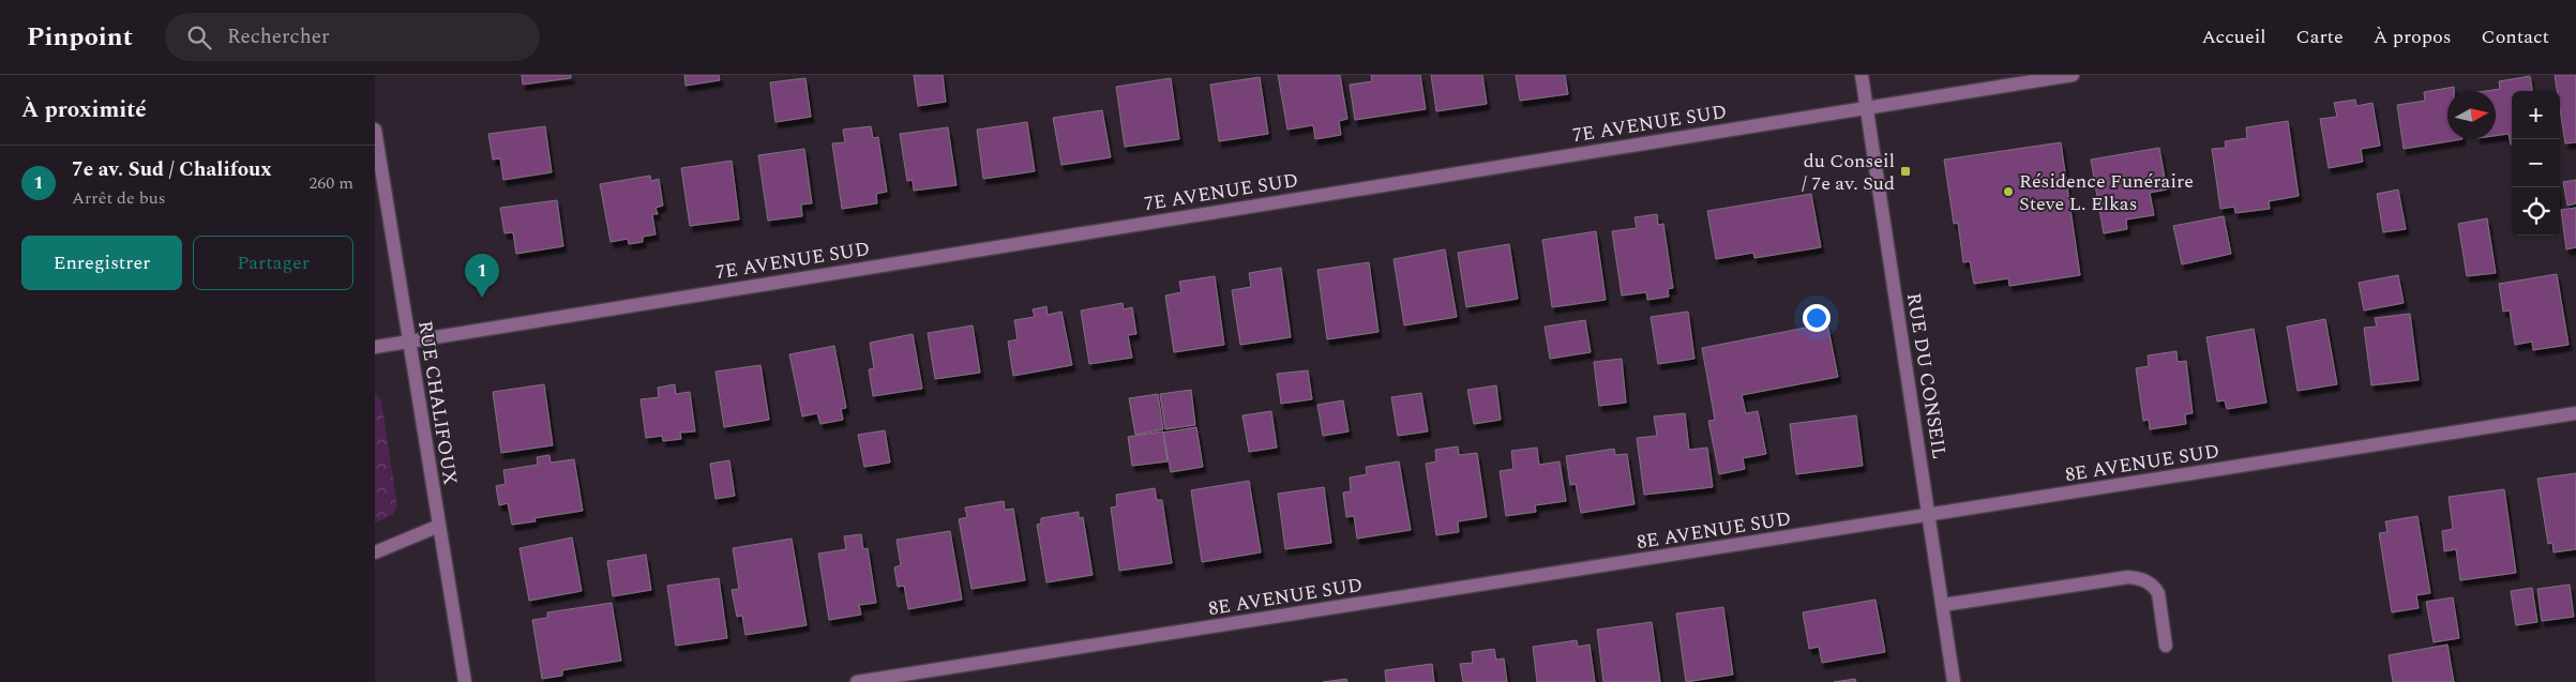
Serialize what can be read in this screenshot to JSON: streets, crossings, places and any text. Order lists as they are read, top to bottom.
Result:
{
  "streets": {
    "street": [
      "7E AVENUE SUD",
      "RUE DU CONSEIL",
      "RUE CHALIFOUX",
      "8E AVENUE SUD"
    ]
  },
  "crossings": [
    ["7E AVENUE SUD", "RUE DU CONSEIL"],
    ["7E AVENUE SUD", "RUE CHALIFOUX"],
    ["RUE DU CONSEIL", "8E AVENUE SUD"]
  ],
  "places": {
    "transit": ["du Conseil / 7e av. Sud"],
    "other": ["Résidence Funéraire Steve L. Elkas"]
  },
  "north": "right",
  "page": {
    "header": "Pinpoint",
    "search": "Rechercher",
    "nav": [
      "Accueil",
      "Carte",
      "À propos",
      "Contact"
    ],
    "heading": "À proximité",
    "map_buttons": ["+", "−"],
    "list": [
      {
        "mark": "1",
        "name": "7e av. Sud / Chalifoux",
        "note": "Arrêt de bus",
        "value": "260 m"
      }
    ],
    "buttons": ["Enregistrer", "Partager"],
    "pins": "1"
  }
}
